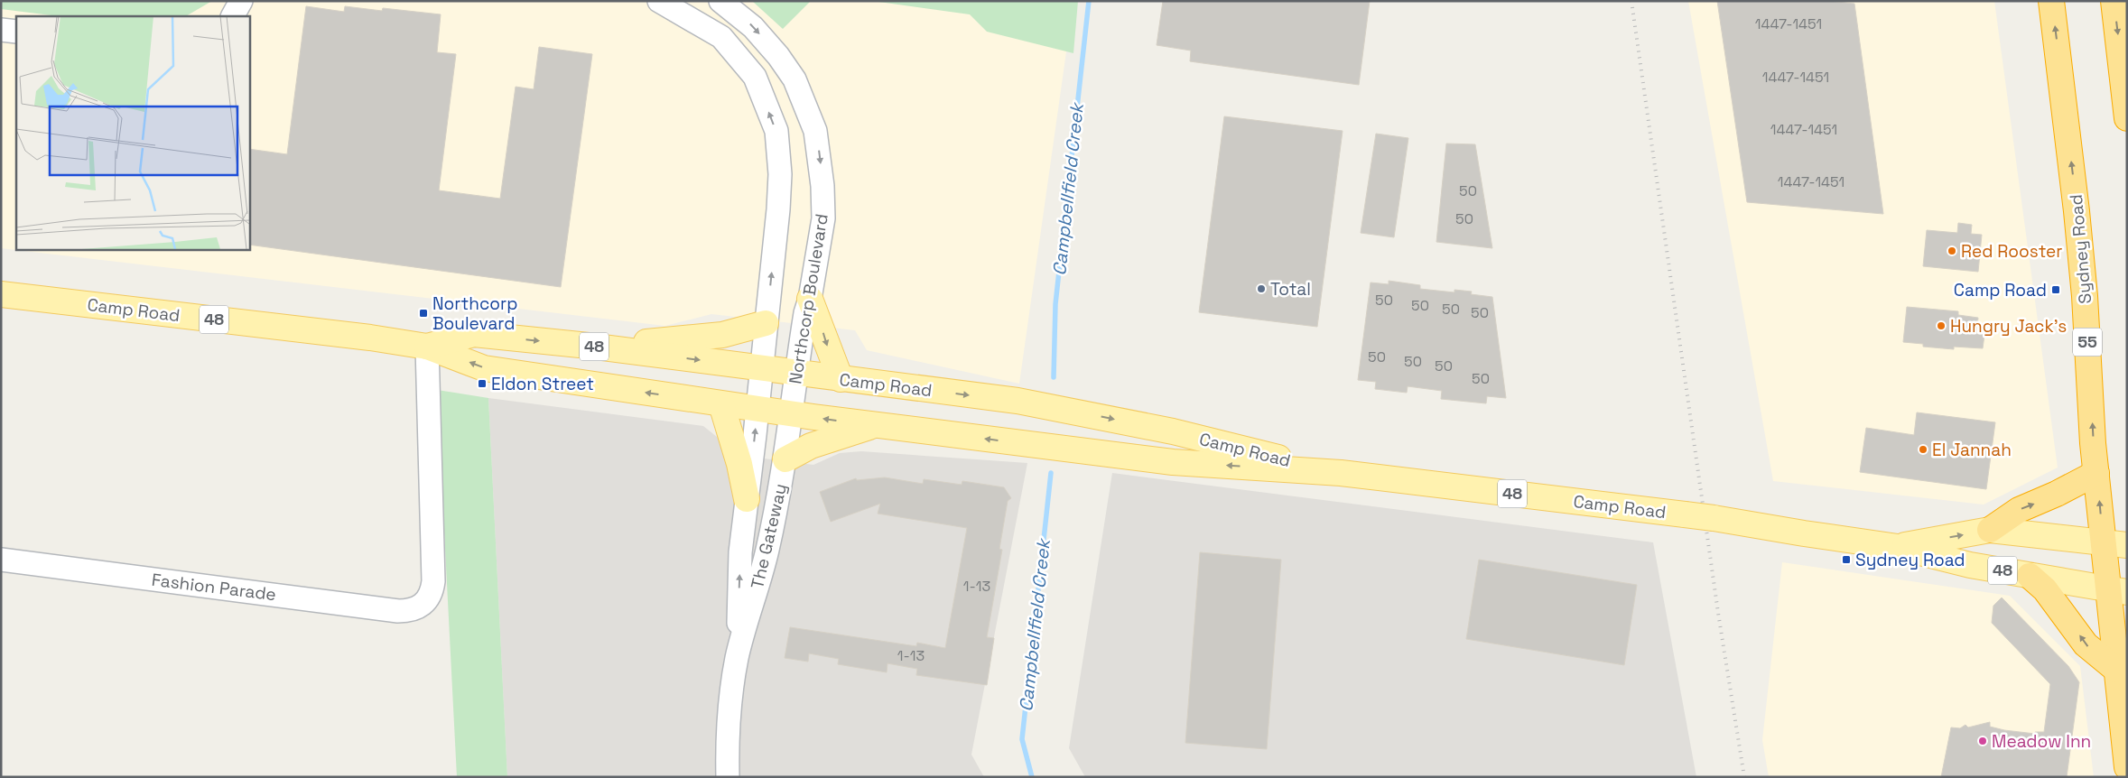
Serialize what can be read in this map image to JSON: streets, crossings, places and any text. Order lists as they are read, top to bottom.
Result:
{
  "streets": {
    "highway": ["Sydney Road", "55"],
    "main road": ["Camp Road", "48"],
    "street": ["Northcorp Boulevard", "The Gateway", "Fashion Parade"]
  },
  "crossings": [
    ["Sydney Road", "Camp Road"],
    ["Northcorp Boulevard", "Camp Road"],
    ["Northcorp Boulevard", "The Gateway"],
    ["Camp Road", "The Gateway"],
    ["Camp Road", "Fashion Parade"]
  ],
  "one_way": ["Sydney Road"],
  "water": ["Campbellfield Creek"],
  "places": {
    "other": [
      "Red Rooster",
      "Total",
      "Hungry Jack's",
      "El Jannah",
      "Meadow Inn"
    ],
    "transit": [
      "Camp Road",
      "Northcorp Boulevard",
      "Eldon Street",
      "Sydney Road"
    ]
  },
  "house_numbers": [
    "1447-1451",
    "1447-1451",
    "1447-1451",
    "1447-1451",
    "50",
    "50",
    "50",
    "50",
    "50",
    "50",
    "50",
    "50",
    "50",
    "50",
    "1-13",
    "1-13"
  ]
}
